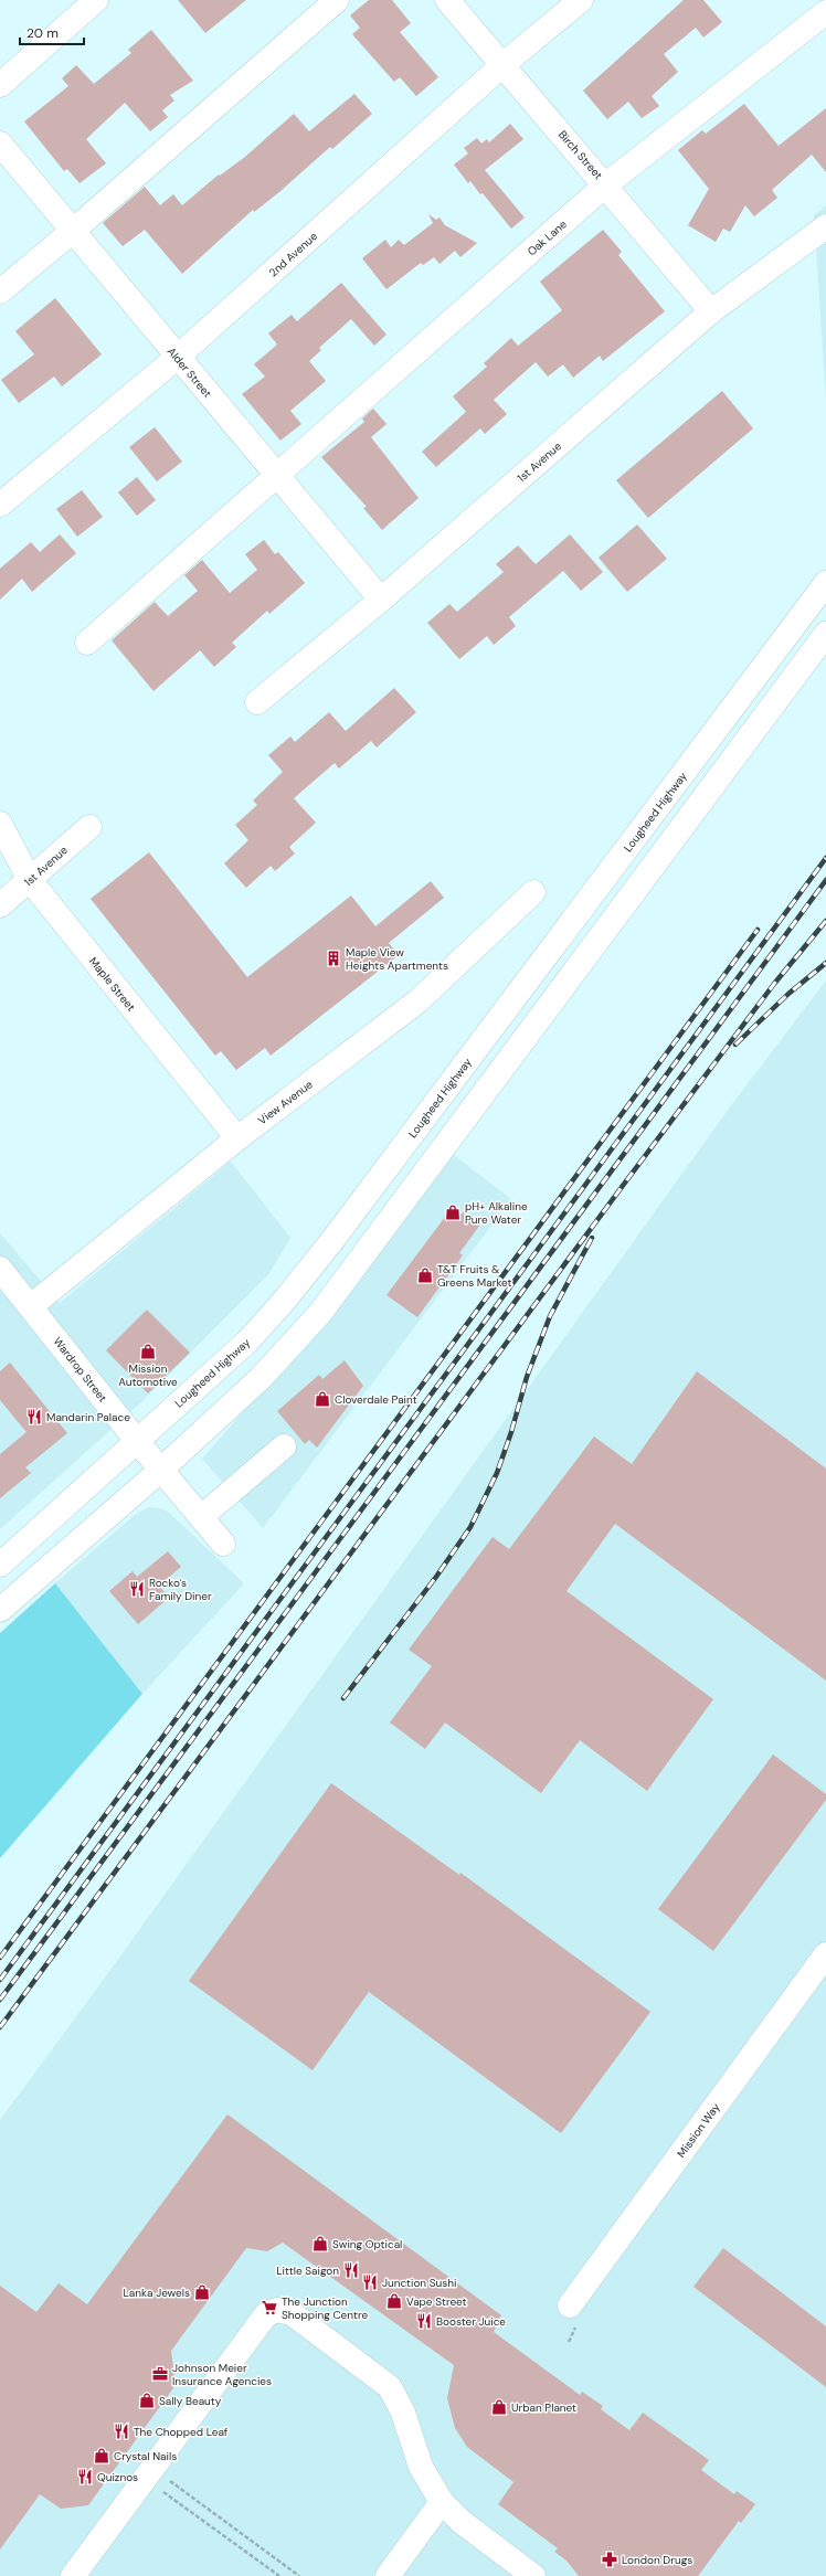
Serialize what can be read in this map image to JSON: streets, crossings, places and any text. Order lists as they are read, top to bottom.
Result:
{
  "streets": {
    "street": [
      "Birch Street",
      "Oak Lane",
      "2nd Avenue",
      "Alder Street",
      "1st Avenue",
      "Lougheed Highway",
      "Maple Street",
      "View Avenue",
      "Wardrop Street",
      "Mission Way"
    ]
  },
  "crossings": [
    ["Birch Street", "Oak Lane"],
    ["Birch Street", "2nd Avenue"],
    ["Birch Street", "1st Avenue"],
    ["Oak Lane", "Alder Street"],
    ["2nd Avenue", "Alder Street"],
    ["Alder Street", "1st Avenue"],
    ["1st Avenue", "Maple Street"],
    ["Lougheed Highway", "Wardrop Street"],
    ["Maple Street", "View Avenue"],
    ["View Avenue", "Wardrop Street"]
  ],
  "places": {
    "building": ["Maple View Heights Apartments"],
    "shop": [
      "pH+ Alkaline Pure Water",
      "T&T Fruits & Greens Market",
      "Mission Automotive",
      "Cloverdale Paint",
      "Swing Optical",
      "Lanka Jewels",
      "Vape Street",
      "Sally Beauty",
      "Urban Planet",
      "Crystal Nails"
    ],
    "restaurant": [
      "Mandarin Palace",
      "Rocko's Family Diner",
      "Little Saigon",
      "Junction Sushi",
      "Booster Juice",
      "The Chopped Leaf",
      "Quiznos"
    ],
    "supermarket": ["The Junction Shopping Centre"],
    "office": ["Johnson Meier Insurance Agencies"],
    "pharmacy": ["London Drugs"]
  },
  "scale_bar": "20 m"
}
